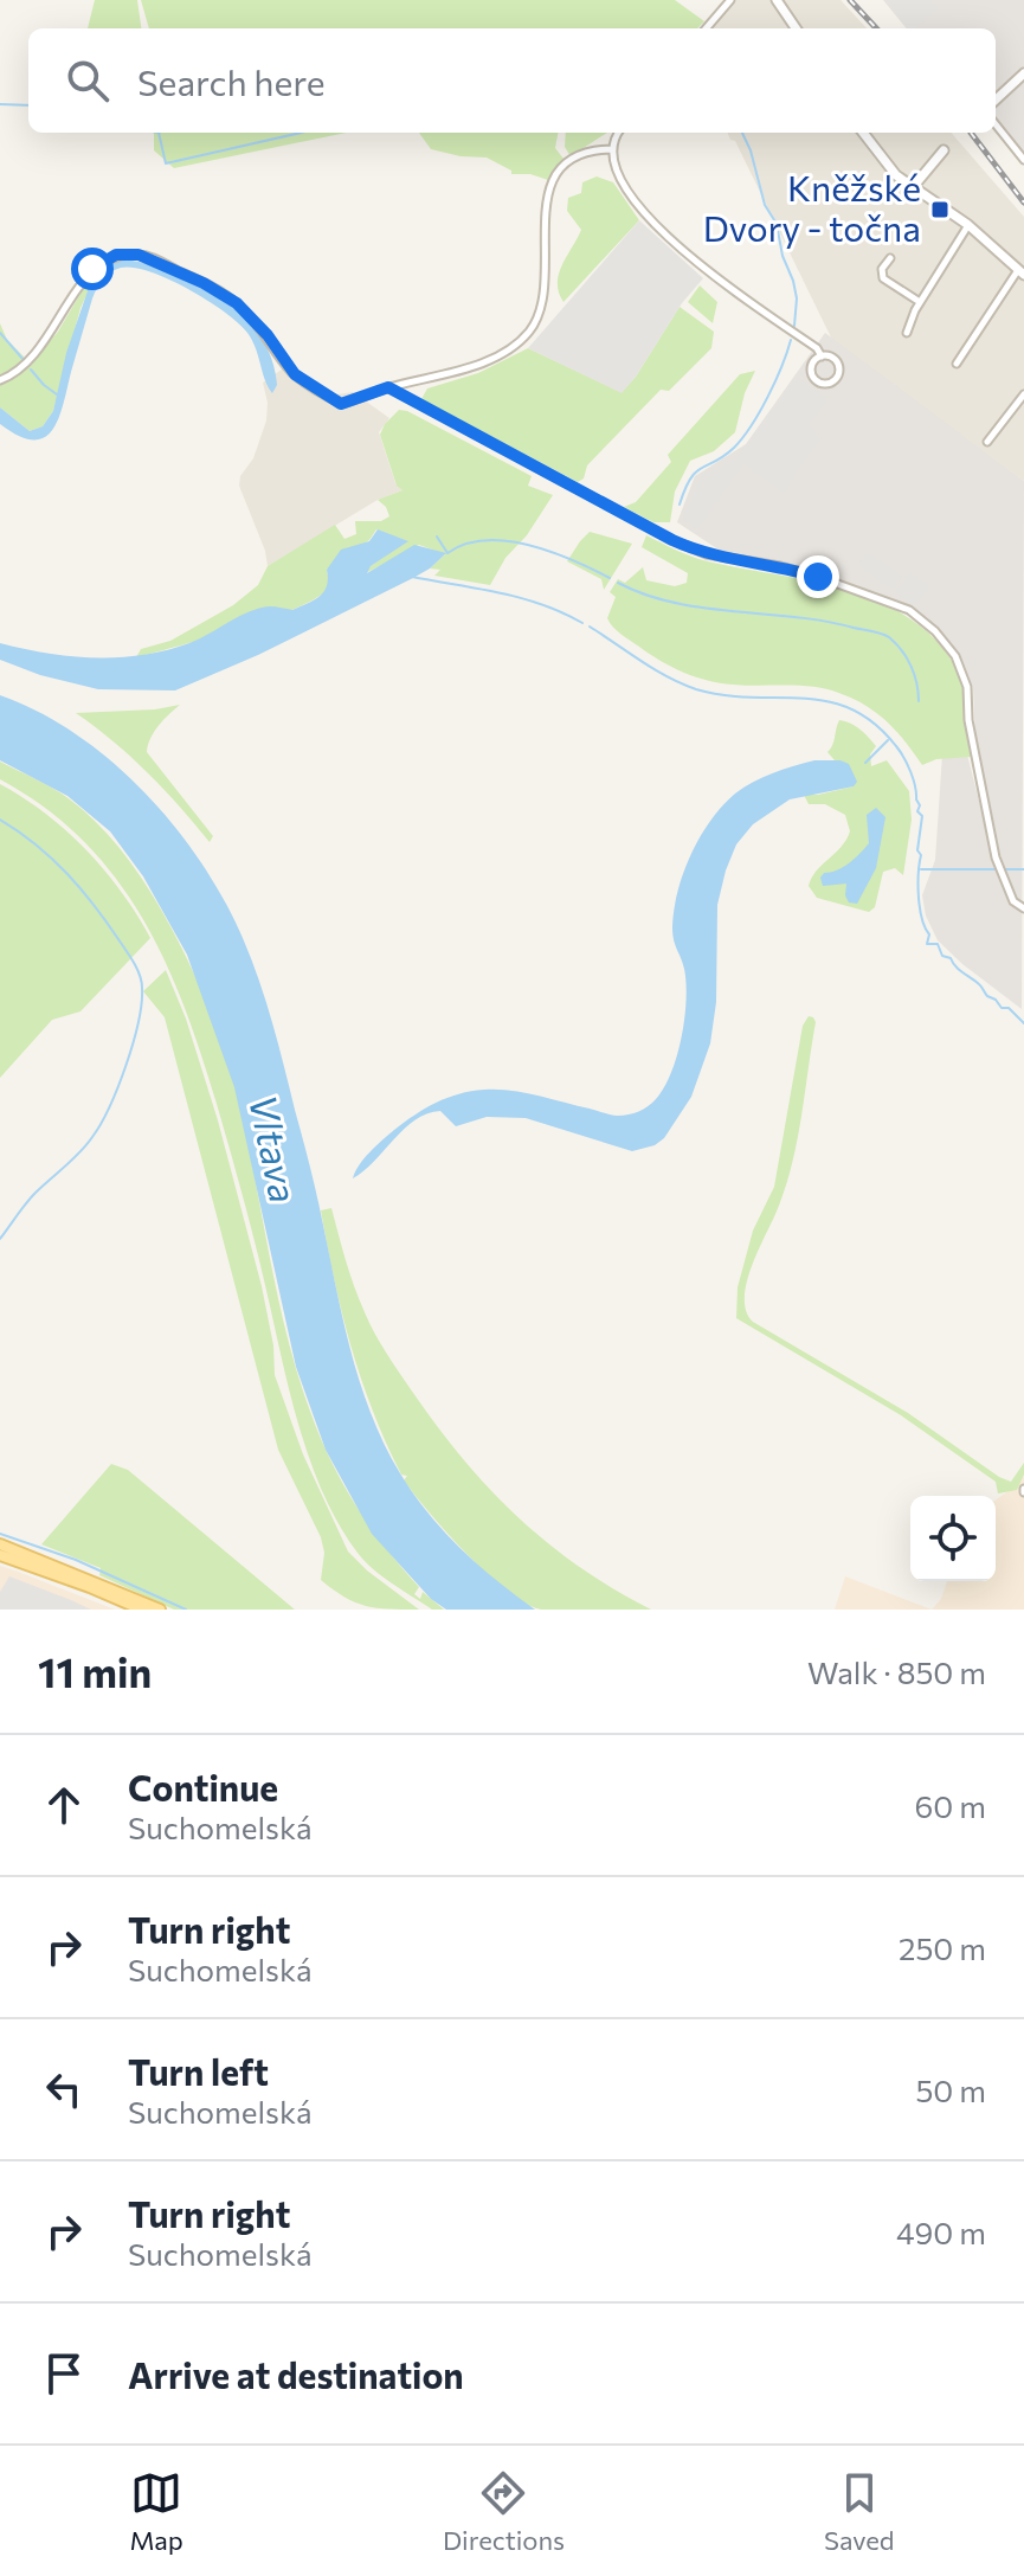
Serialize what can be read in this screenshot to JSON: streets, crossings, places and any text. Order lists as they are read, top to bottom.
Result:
{
  "water": ["Vltava"],
  "places": {
    "transit": ["Kněžské Dvory - točna"]
  },
  "page": {
    "search": "Search here",
    "heading": ["11 min", "Walk · 850 m"],
    "list": [
      ["Continue", "Suchomelská", "60 m"],
      ["Turn right", "Suchomelská", "250 m"],
      ["Turn left", "Suchomelská", "50 m"],
      ["Turn right", "Suchomelská", "490 m"],
      "Arrive at destination"
    ],
    "nav": ["Map", "Directions", "Saved"]
  }
}
